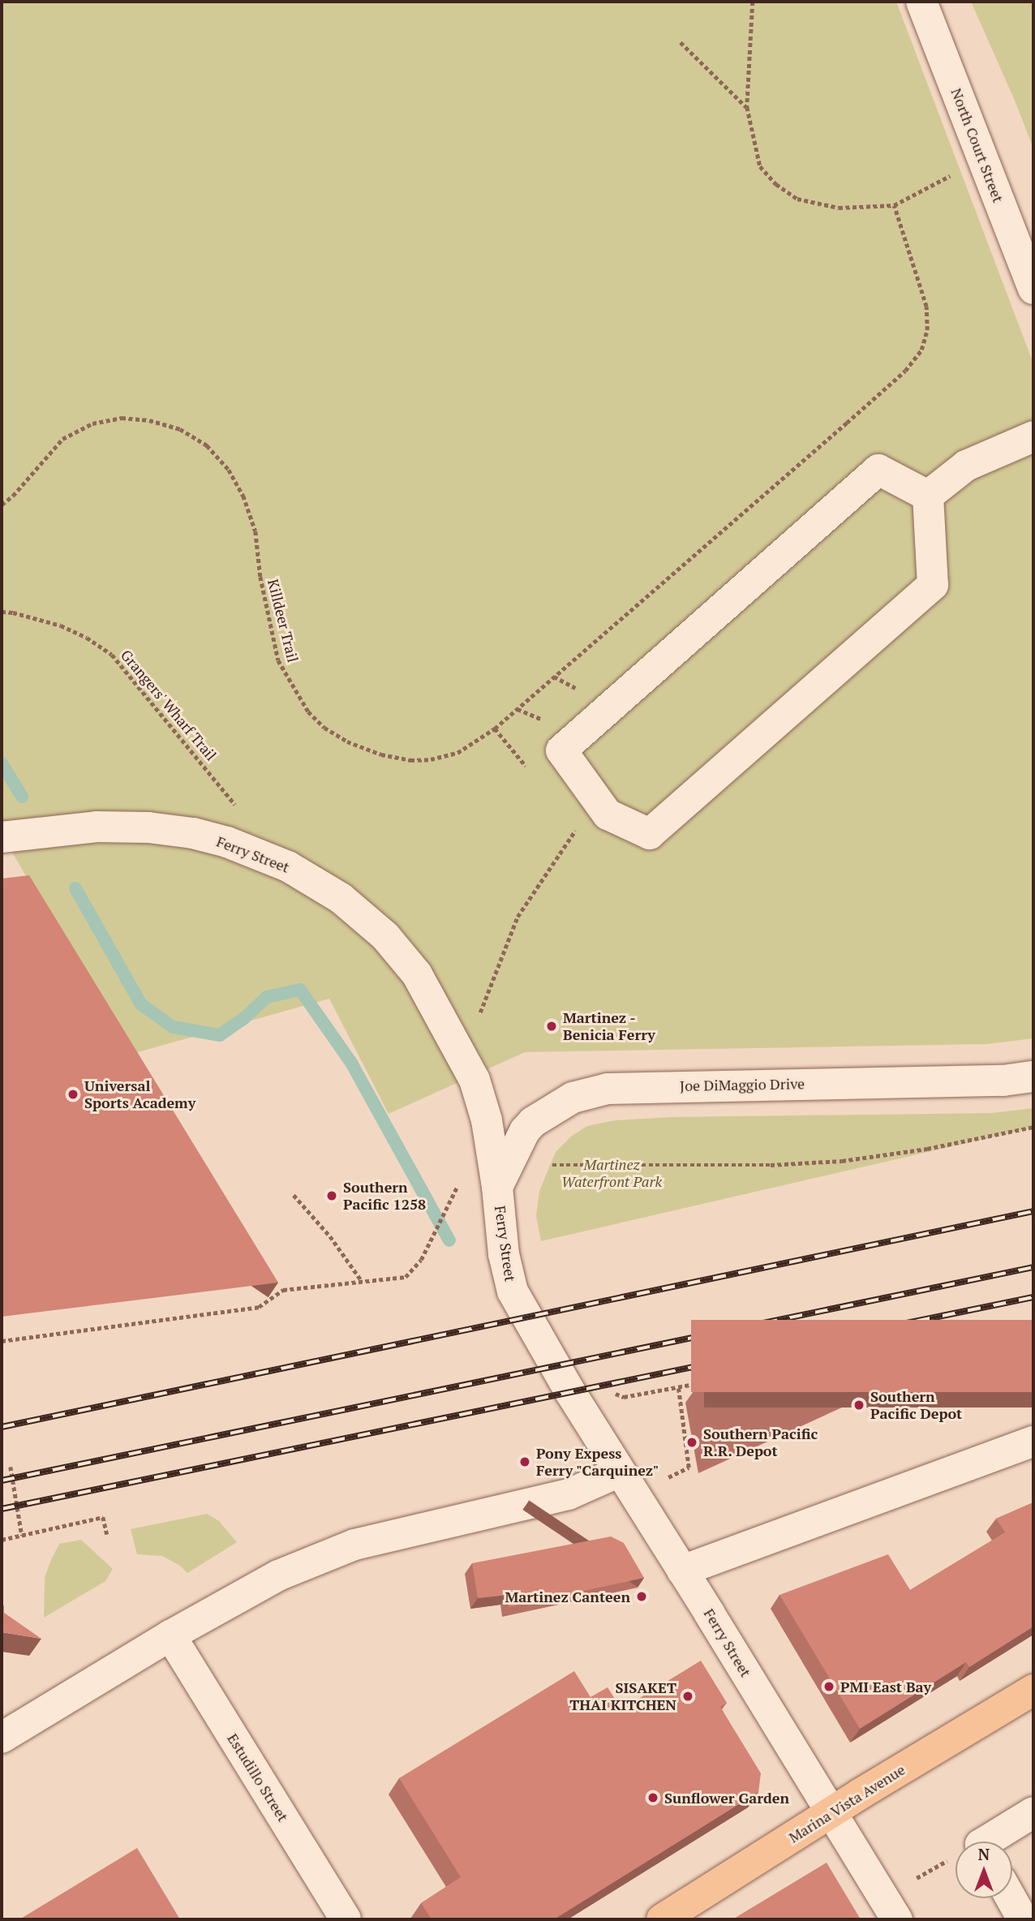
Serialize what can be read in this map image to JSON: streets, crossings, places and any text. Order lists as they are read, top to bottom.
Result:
{
  "streets": {
    "main road": ["Marina Vista Avenue"],
    "street": [
      "North Court Street",
      "Ferry Street",
      "Joe DiMaggio Drive",
      "Estudillo Street"
    ],
    "path": ["Killdeer Trail", "Grangers' Wharf Trail"]
  },
  "crossings": [
    ["Ferry Street", "Joe DiMaggio Drive"],
    ["Ferry Street", "Marina Vista Avenue"]
  ],
  "parks": ["Martinez Waterfront Park"],
  "places": [
    "Martinez - Benicia Ferry",
    "Universal Sports Academy",
    "Southern Pacific 1258",
    "Southern Pacific Depot",
    "Southern Pacific R.R. Depot",
    "Pony Expess Ferry \"Carquinez\"",
    "Martinez Canteen",
    "PMI East Bay",
    "SISAKET THAI KITCHEN",
    "Sunflower Garden"
  ],
  "north": "top"
}
